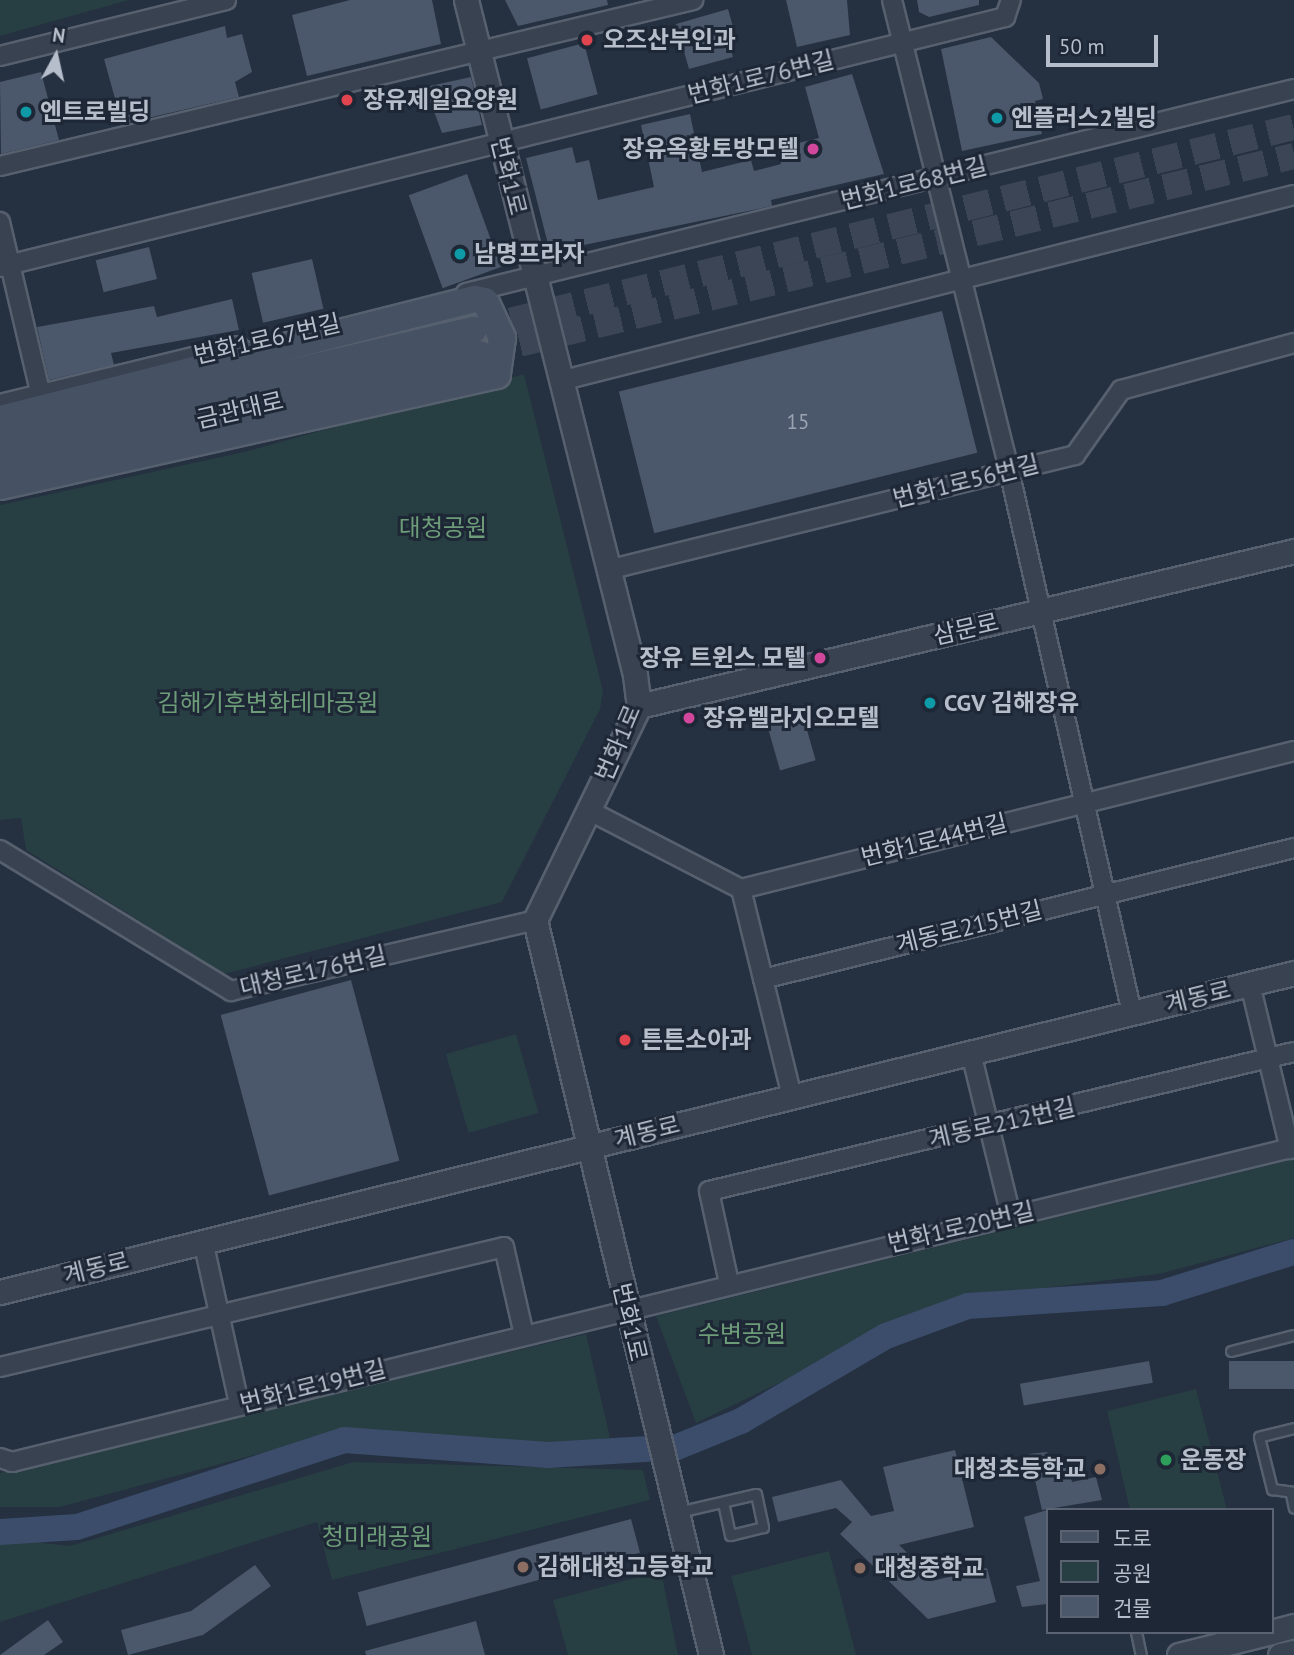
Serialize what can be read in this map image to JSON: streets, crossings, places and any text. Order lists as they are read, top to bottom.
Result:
{
  "streets": {
    "main road": ["금관대로"],
    "street": [
      "번화1로76번길",
      "번화1로",
      "번화1로68번길",
      "번화1로67번길",
      "번화1로56번길",
      "삼문로",
      "번화1로44번길",
      "계동로215번길",
      "대청로176번길",
      "계동로",
      "계동로212번길",
      "번화1로20번길",
      "번화1로19번길"
    ]
  },
  "crossings": [
    ["번화1로76번길", "번화1로"],
    ["번화1로", "번화1로68번길"],
    ["번화1로", "번화1로67번길"],
    ["번화1로", "번화1로56번길"],
    ["번화1로", "삼문로"],
    ["번화1로", "대청로176번길"],
    ["번화1로", "계동로"],
    ["번화1로", "번화1로20번길"],
    ["번화1로", "번화1로19번길"],
    ["번화1로68번길", "번화1로67번길"],
    ["계동로212번길", "번화1로20번길"],
    ["번화1로20번길", "번화1로19번길"]
  ],
  "parks": [
    "대청공원",
    "김해기후변화테마공원",
    "수변공원",
    "청미래공원"
  ],
  "places": [
    "오즈산부인과",
    "장유제일요양원",
    "엔트로빌딩",
    "엔플러스2빌딩",
    "장유옥황토방모텔",
    "남명프라자",
    "장유 트윈스 모텔",
    "CGV 김해장유",
    "장유벨라지오모텔",
    "튼튼소아과",
    "운동장",
    "대청초등학교",
    "김해대청고등학교",
    "대청중학교"
  ],
  "house_numbers": ["15"],
  "legend": ["도로", "공원", "건물"],
  "scale_bar": "50 m",
  "north": "top"
}
